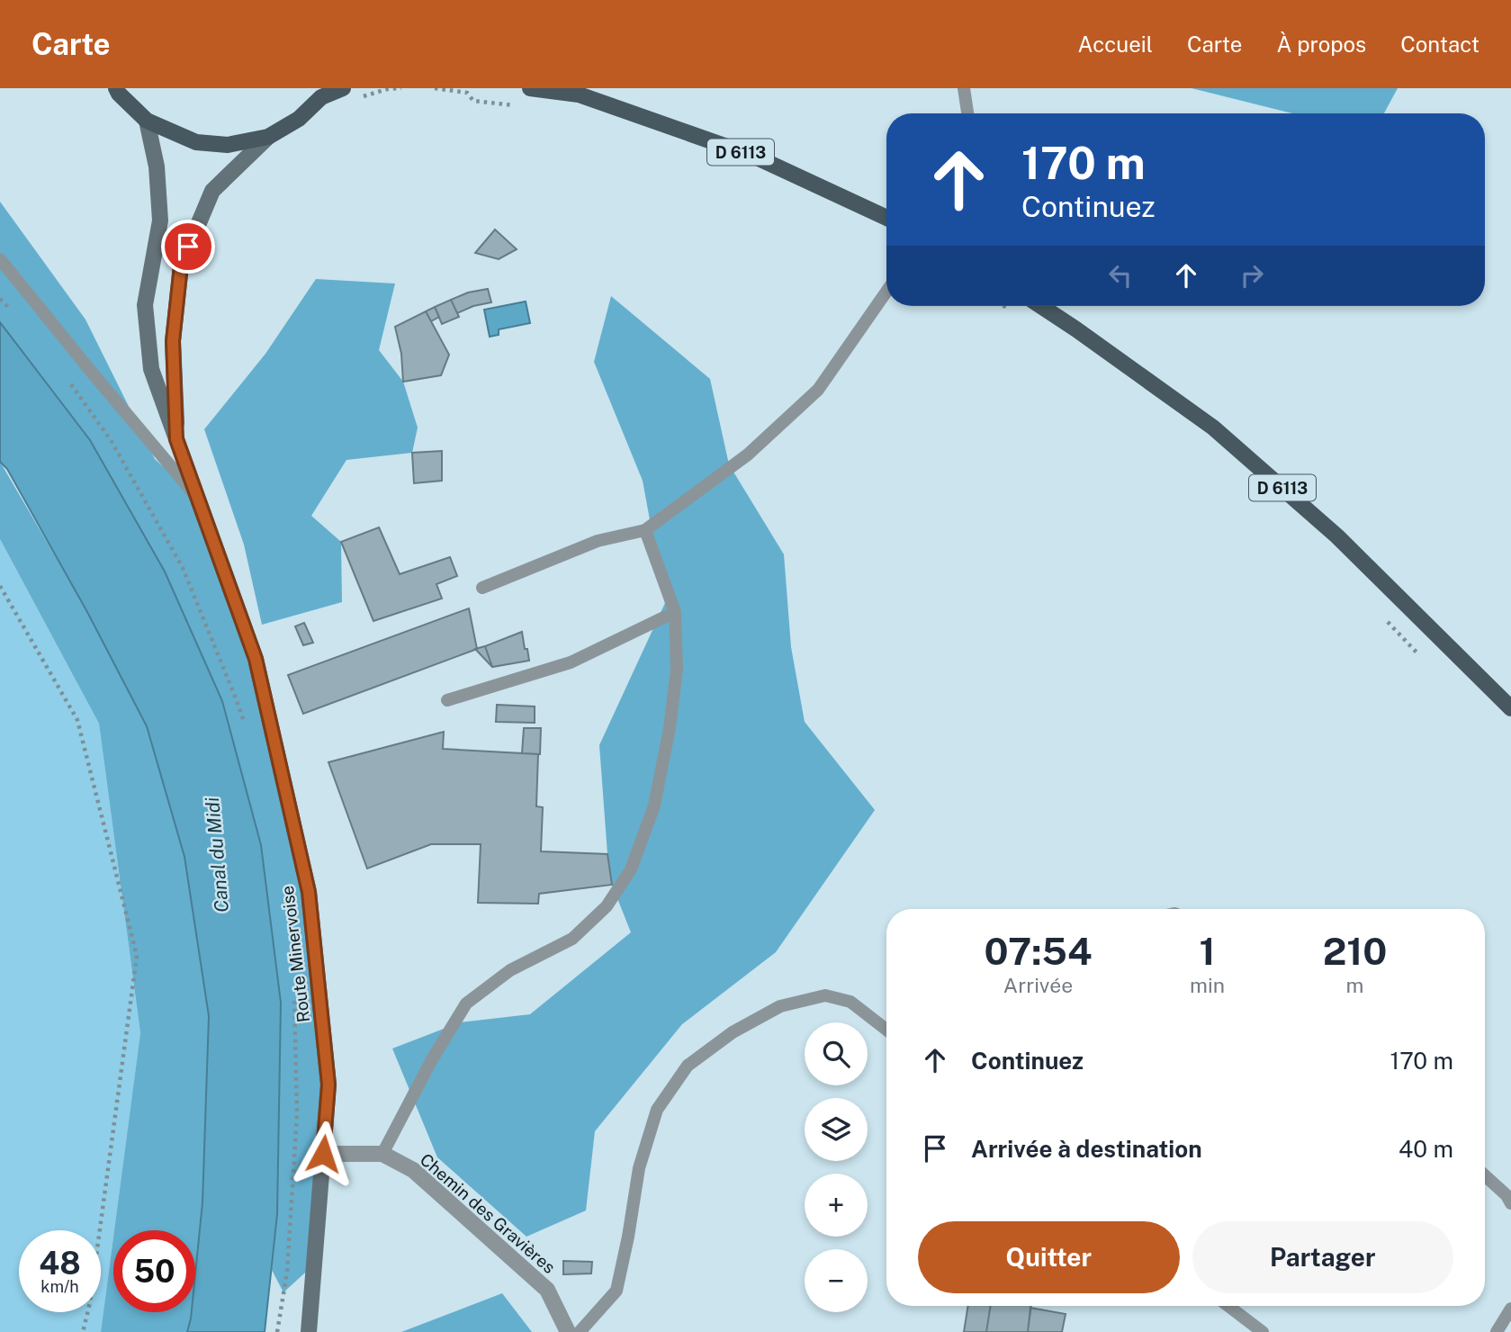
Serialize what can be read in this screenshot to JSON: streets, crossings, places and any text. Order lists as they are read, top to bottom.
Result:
{
  "streets": {
    "main road": ["D 6113", "Route Minervoise"],
    "street": ["Chemin des Gravières"]
  },
  "crossings": [
    ["Route Minervoise", "Chemin des Gravières"]
  ],
  "water": ["Canal du Midi"],
  "page": {
    "header": "Carte",
    "nav": [
      "Accueil",
      "Carte",
      "À propos",
      "Contact"
    ],
    "turn": ["170 m", "Continuez"],
    "eta": [
      "07:54",
      "Arrivée",
      "1",
      "min",
      "210",
      "m"
    ],
    "list": [
      {
        "name": "Continuez",
        "value": "170 m"
      },
      {
        "name": "Arrivée à destination",
        "value": "40 m"
      }
    ],
    "map_buttons": ["+", "−"],
    "buttons": ["Quitter", "Partager"],
    "speed": "48 km/h",
    "limit": "50"
  }
}
